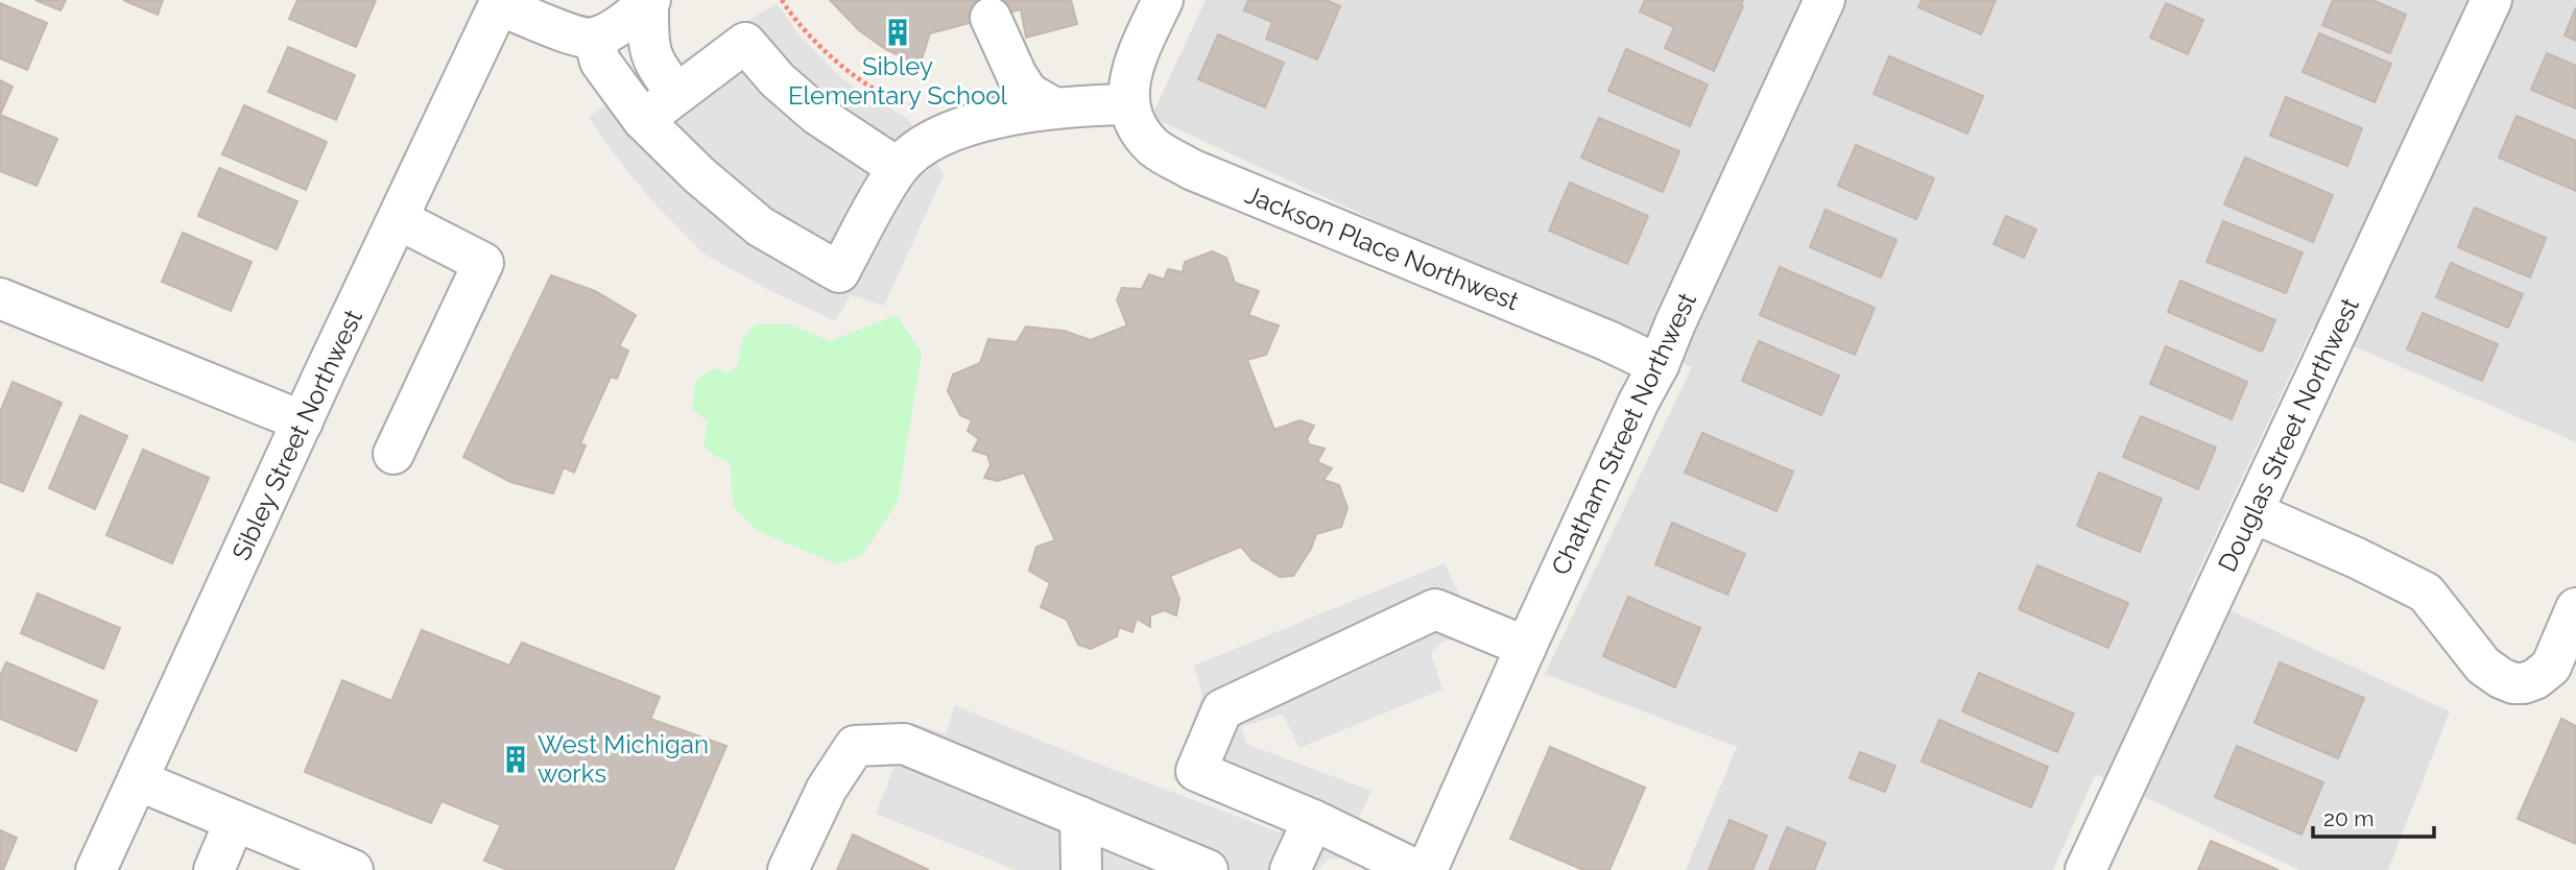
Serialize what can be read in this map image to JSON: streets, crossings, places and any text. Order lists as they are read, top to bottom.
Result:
{
  "streets": {
    "street": [
      "Jackson Place Northwest",
      "Chatham Street Northwest",
      "Sibley Street Northwest",
      "Douglas Street Northwest"
    ]
  },
  "crossings": [
    ["Jackson Place Northwest", "Chatham Street Northwest"]
  ],
  "places": {
    "building": ["Sibley Elementary School", "West Michigan works"]
  },
  "scale_bar": "20 m"
}
